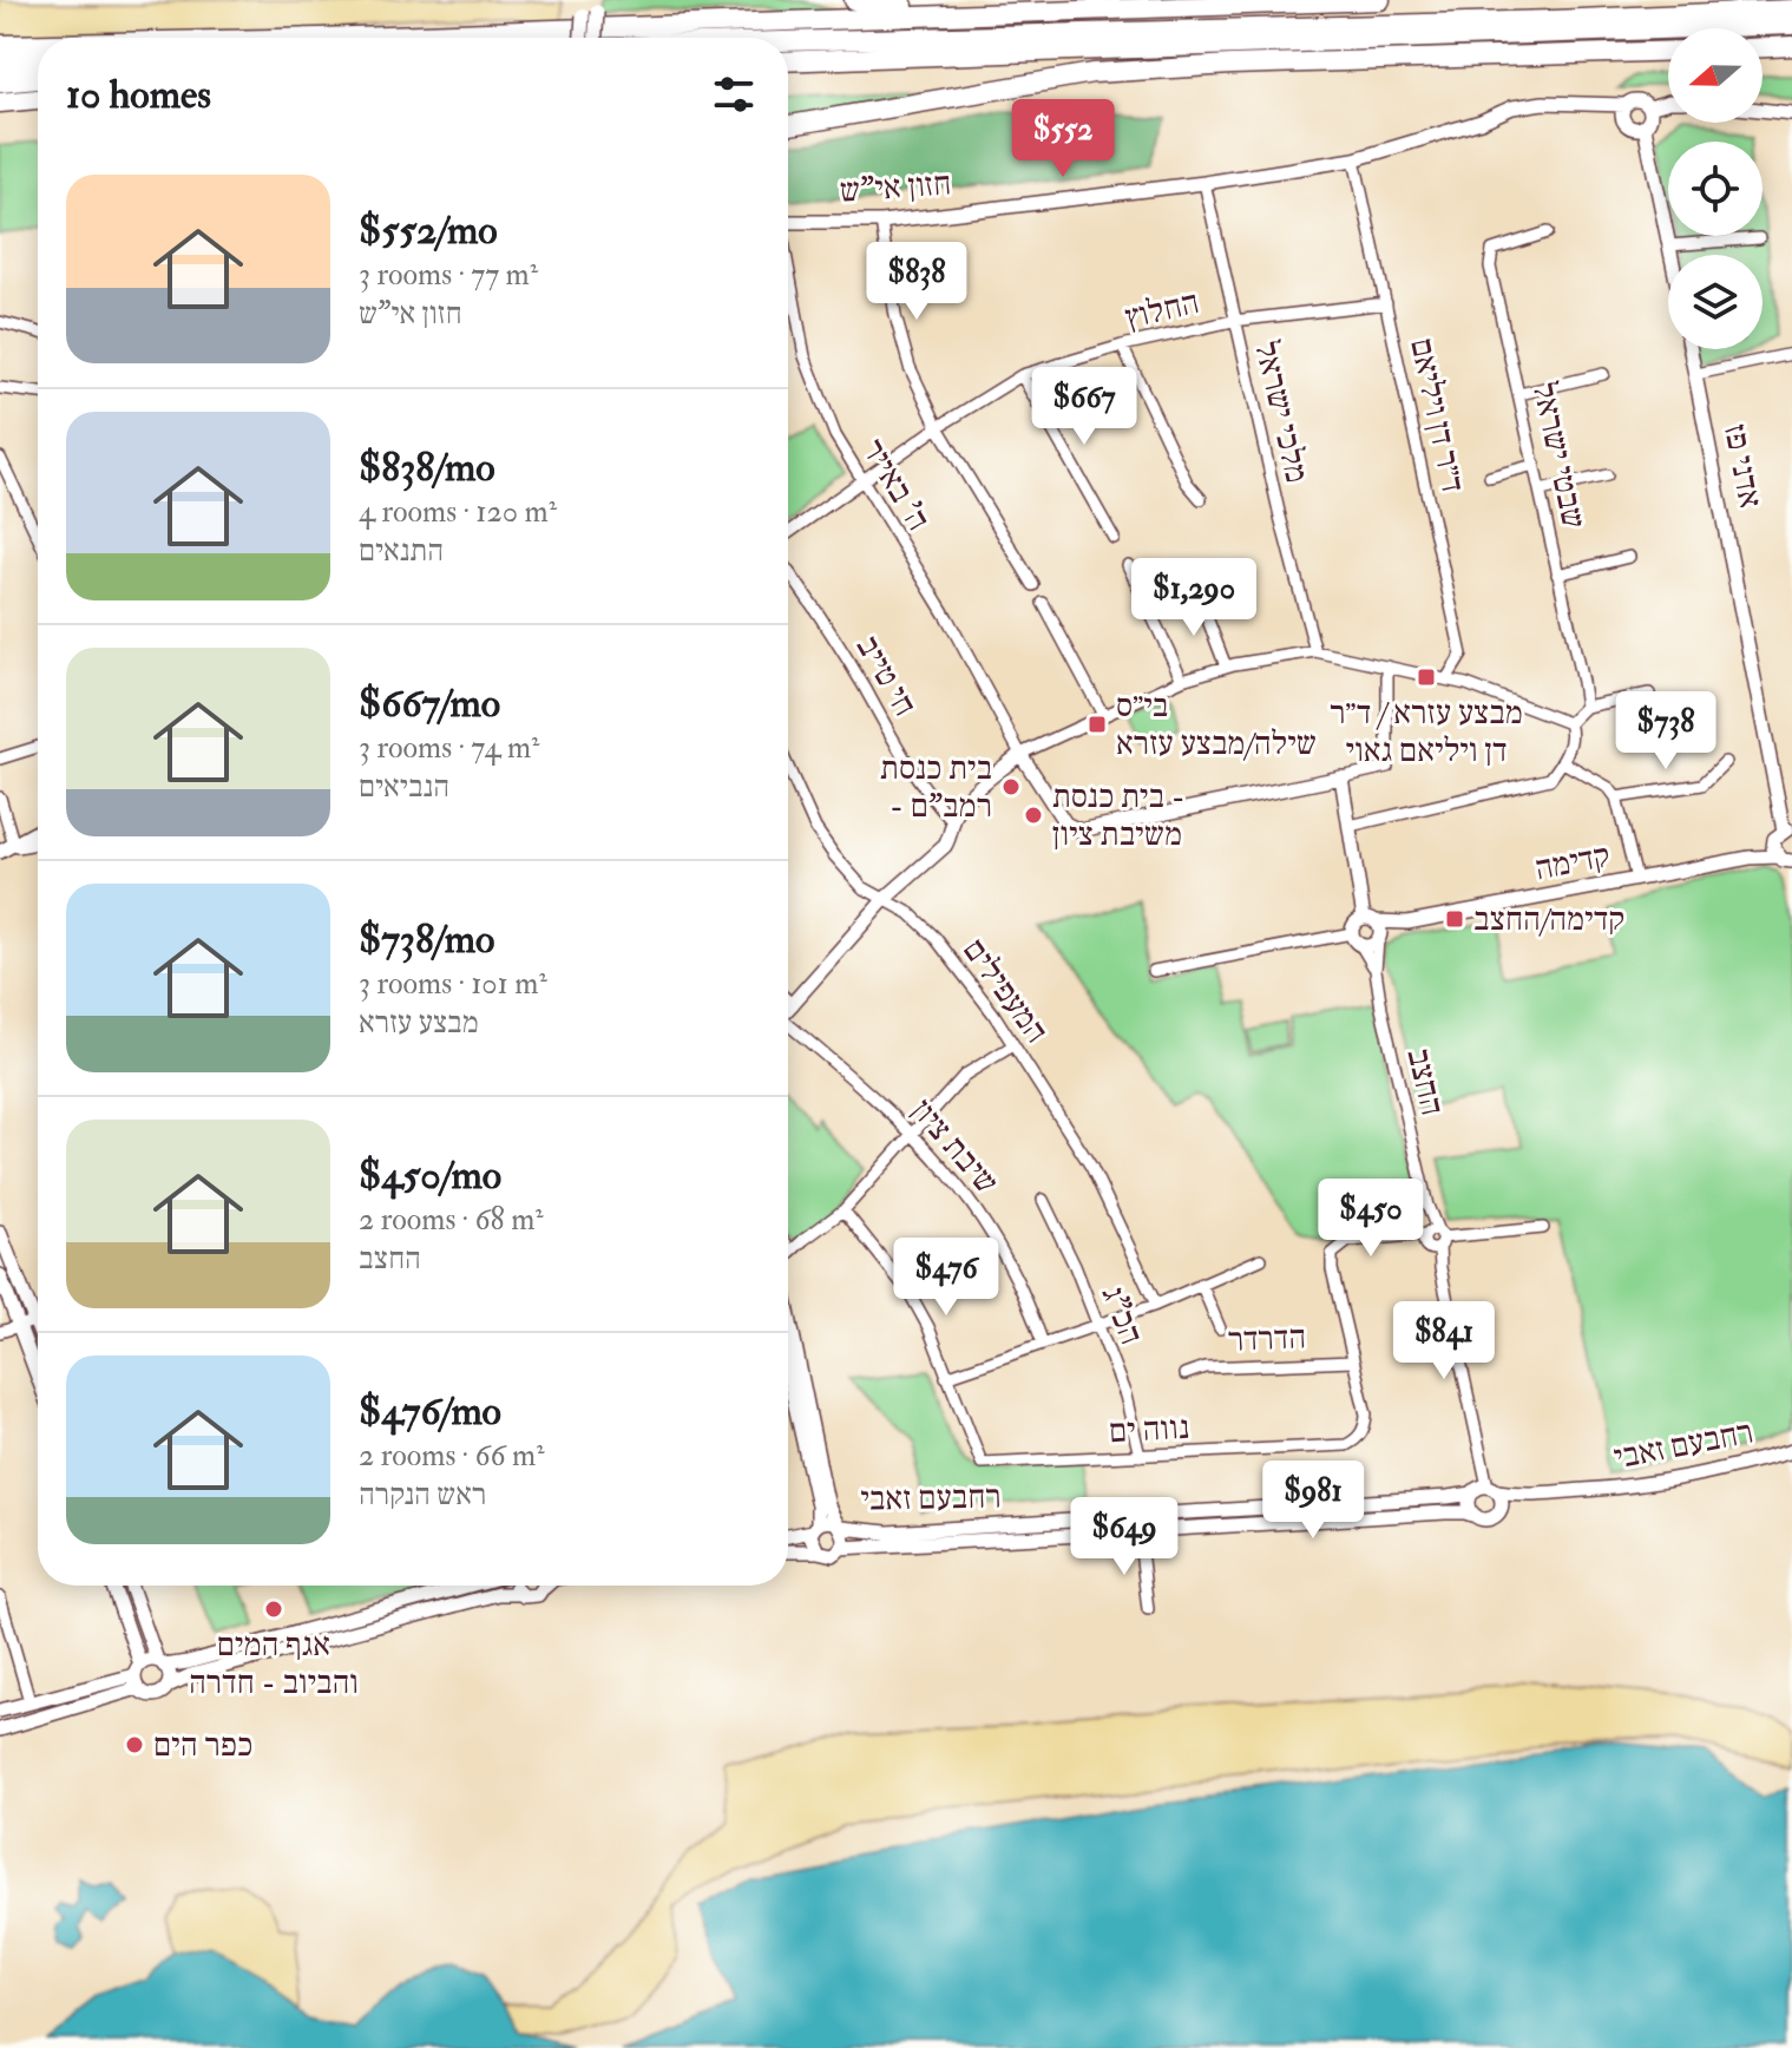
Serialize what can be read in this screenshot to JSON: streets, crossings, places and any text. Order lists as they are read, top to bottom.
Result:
{
  "streets": {
    "street": [
      "חזון אי\"ש",
      "החלוץ",
      "מלכי ישראל",
      "ד״ר דן ויליאם",
      "שבטי ישראל",
      "אדני פז",
      "ה' באייר",
      "חי טייב",
      "קדימה",
      "המעפילים",
      "החצב",
      "שיבת ציון",
      "הכ\"ג",
      "הדרדר",
      "נווה ים",
      "רחבעם זאבי"
    ]
  },
  "crossings": [
    ["חזון אי\"ש", "מלכי ישראל"],
    ["חזון אי\"ש", "ד״ר דן ויליאם"],
    ["החלוץ", "מלכי ישראל"],
    ["החלוץ", "ד״ר דן ויליאם"],
    ["החלוץ", "ה' באייר"],
    ["קדימה", "החצב"],
    ["החצב", "רחבעם זאבי"],
    ["הכ\"ג", "נווה ים"],
    ["הדרדר", "נווה ים"]
  ],
  "places": {
    "transit": ["מבצע עזרא / ד״ר דן ויליאם גאוי", "בי״ס שילה/מבצע עזרא", "קדימה/החצב"],
    "other": [
      "בית כנסת - רמב\"ם",
      "בית כנסת - משיבת ציון",
      "אגף המים והביוב - חדרה",
      "כפר הים"
    ]
  },
  "north": "left",
  "page": {
    "heading": "10 homes",
    "price": [
      "$552",
      "$838",
      "$667",
      "$1,290",
      "$738",
      "$450",
      "$476",
      "$841",
      "$981",
      "$649"
    ],
    "list": [
      {
        "name": "$552/mo",
        "note": "3 rooms · 77 m² · חזון אי\"ש"
      },
      {
        "name": "$838/mo",
        "note": "4 rooms · 120 m² · התנאים"
      },
      {
        "name": "$667/mo",
        "note": "3 rooms · 74 m² · הנביאים"
      },
      {
        "name": "$738/mo",
        "note": "3 rooms · 101 m² · מבצע עזרא"
      },
      {
        "name": "$450/mo",
        "note": "2 rooms · 68 m² · החצב"
      },
      {
        "name": "$476/mo",
        "note": "2 rooms · 66 m² · ראש הנקרה"
      }
    ]
  }
}
